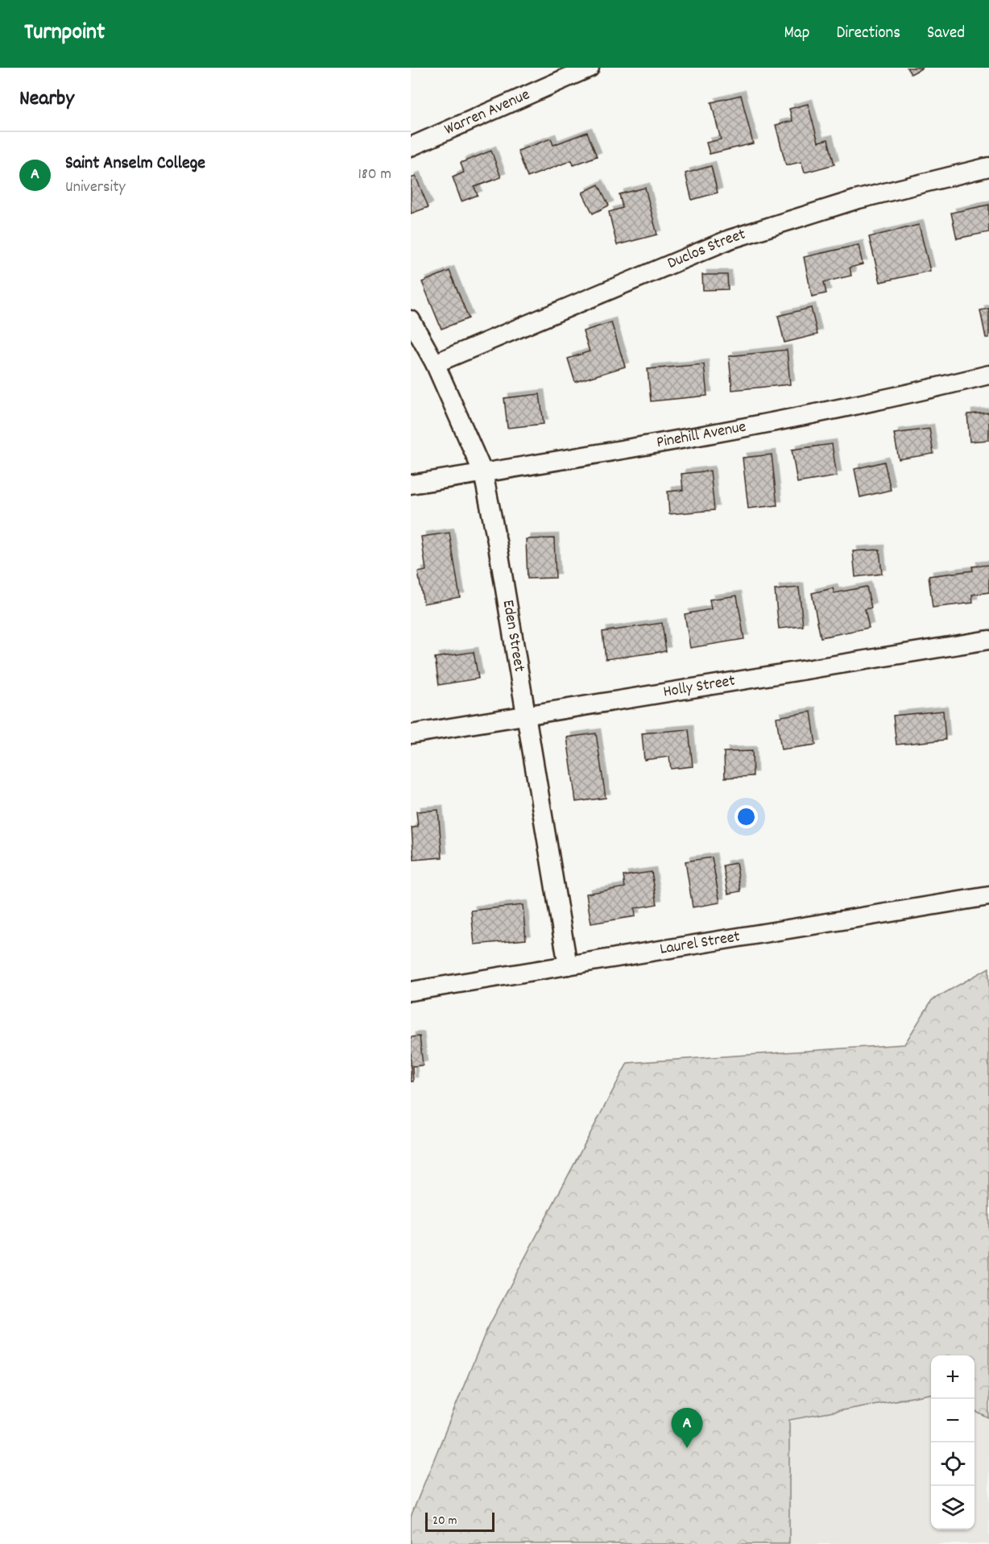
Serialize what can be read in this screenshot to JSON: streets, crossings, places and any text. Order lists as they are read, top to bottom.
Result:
{
  "streets": {
    "street": [
      "Warren Avenue",
      "Duclos Street",
      "Pinehill Avenue",
      "Eden Street",
      "Holly Street",
      "Laurel Street"
    ]
  },
  "crossings": [
    ["Duclos Street", "Eden Street"],
    ["Pinehill Avenue", "Eden Street"],
    ["Eden Street", "Holly Street"],
    ["Eden Street", "Laurel Street"]
  ],
  "scale_bar": "20 m",
  "page": {
    "header": "Turnpoint",
    "nav": ["Map", "Directions", "Saved"],
    "heading": "Nearby",
    "list": [
      {
        "mark": "A",
        "name": "Saint Anselm College",
        "note": "University",
        "value": "180 m"
      }
    ],
    "map_buttons": ["+", "−"],
    "pins": "A",
    "scale": "20 m"
  }
}
